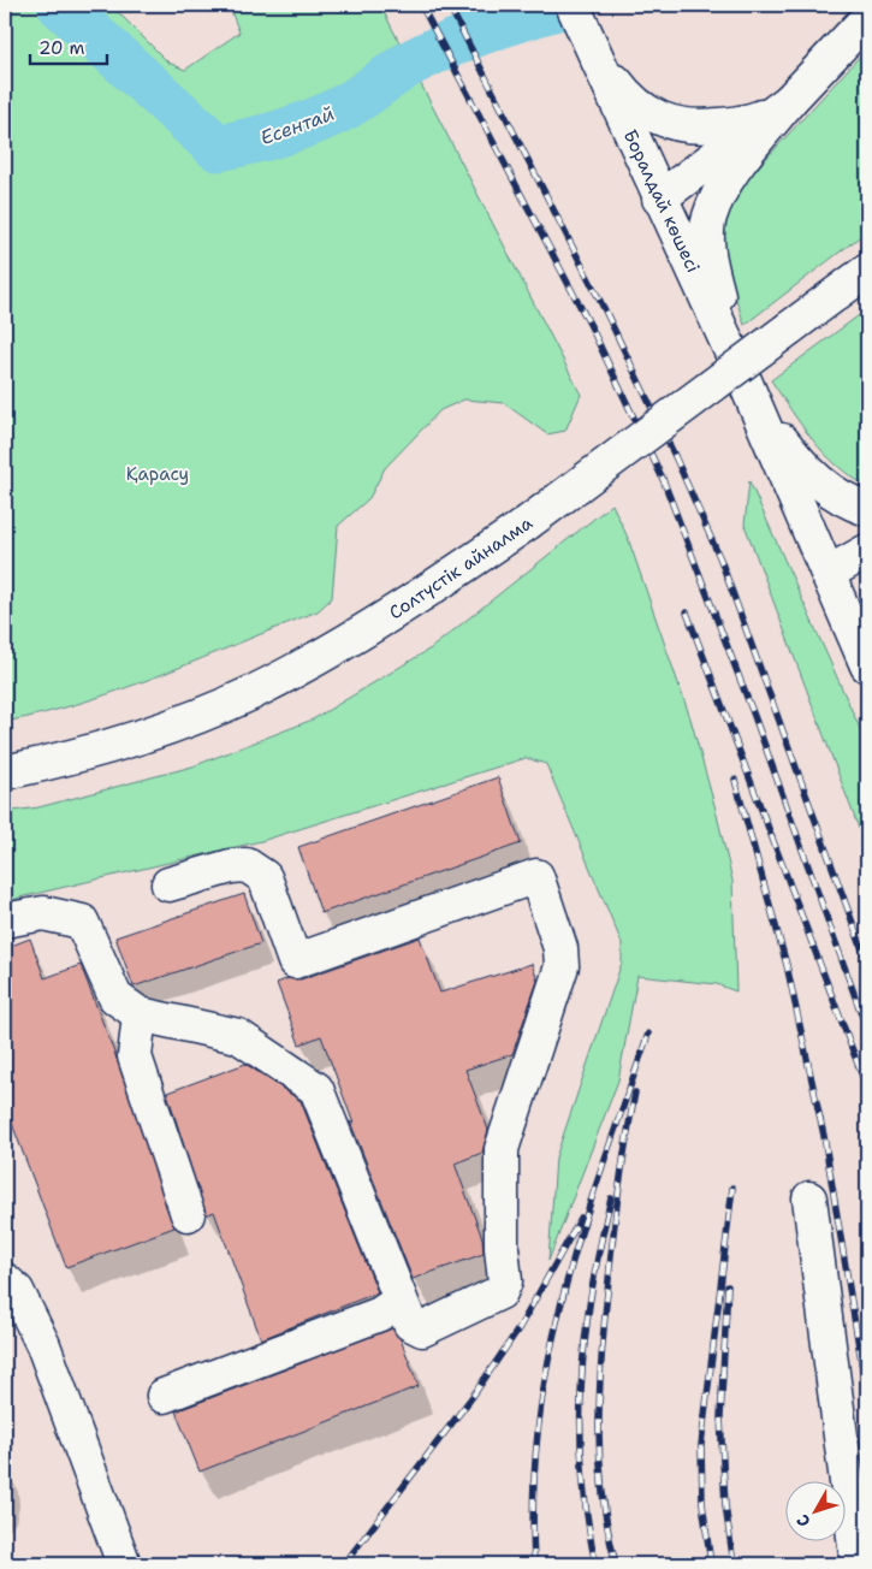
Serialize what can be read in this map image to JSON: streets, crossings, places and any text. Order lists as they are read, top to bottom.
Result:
{
  "streets": {
    "main road": ["Боралдай көшесі", "Солтүстік айналма"]
  },
  "water": ["Есентай"],
  "parks": ["Қарасу"],
  "scale_bar": "20 m",
  "north": "bottom left"
}
